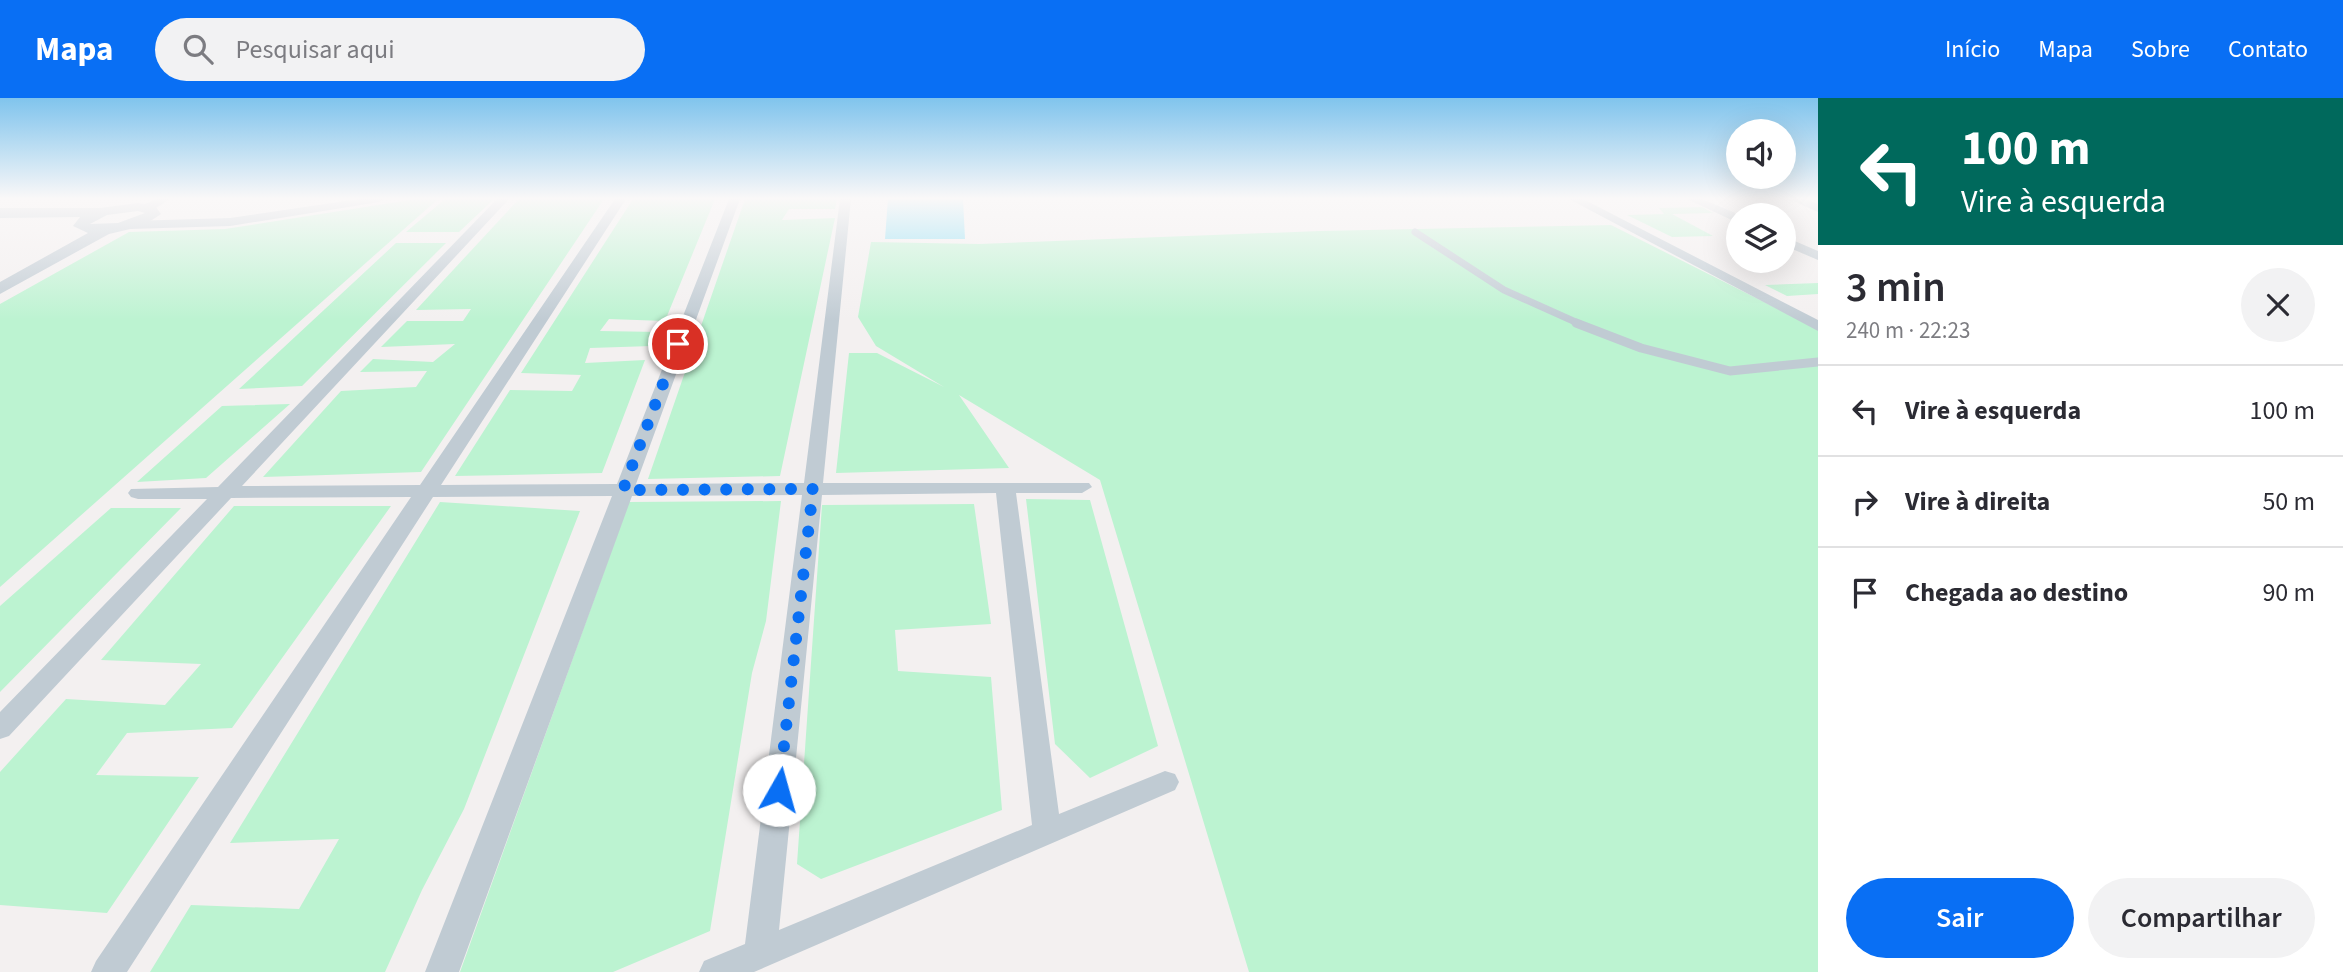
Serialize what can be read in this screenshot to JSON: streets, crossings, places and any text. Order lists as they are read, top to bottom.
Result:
{
  "page": {
    "header": "Mapa",
    "search": "Pesquisar aqui",
    "nav": [
      "Início",
      "Mapa",
      "Sobre",
      "Contato"
    ],
    "turn": ["100 m", "Vire à esquerda"],
    "heading": ["3 min", "240 m · 22:23"],
    "list": [
      {
        "name": "Vire à esquerda",
        "value": "100 m"
      },
      {
        "name": "Vire à direita",
        "value": "50 m"
      },
      {
        "name": "Chegada ao destino",
        "value": "90 m"
      }
    ],
    "buttons": ["Sair", "Compartilhar"]
  }
}
